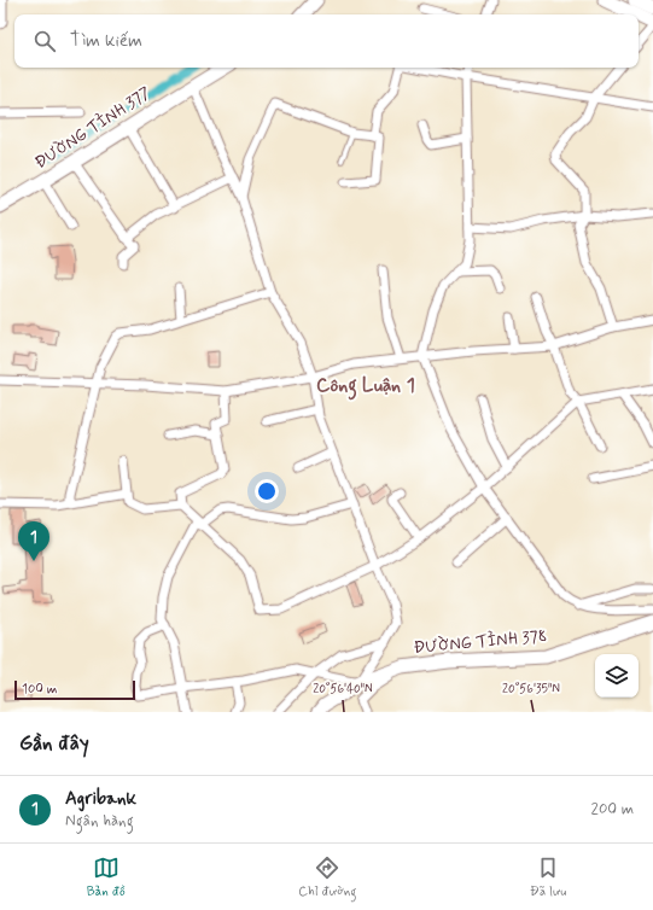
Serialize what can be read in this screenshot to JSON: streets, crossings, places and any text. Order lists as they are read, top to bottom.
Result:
{
  "streets": {
    "main road": ["ĐƯỜNG TỈNH 377", "ĐƯỜNG TỈNH 378"]
  },
  "districts": ["Công Luận 1"],
  "scale_bar": "100 m",
  "page": {
    "search": "Tìm kiếm",
    "pins": "1",
    "scale": "100 m",
    "heading": "Gần đây",
    "list": [
      {
        "mark": "1",
        "name": "Agribank",
        "note": "Ngân hàng",
        "value": "200 m"
      }
    ],
    "nav": ["Bản đồ", "Chỉ đường", "Đã lưu"]
  },
  "coordinates": ["20°56'40\"N", "20°56'35\"N"]
}
